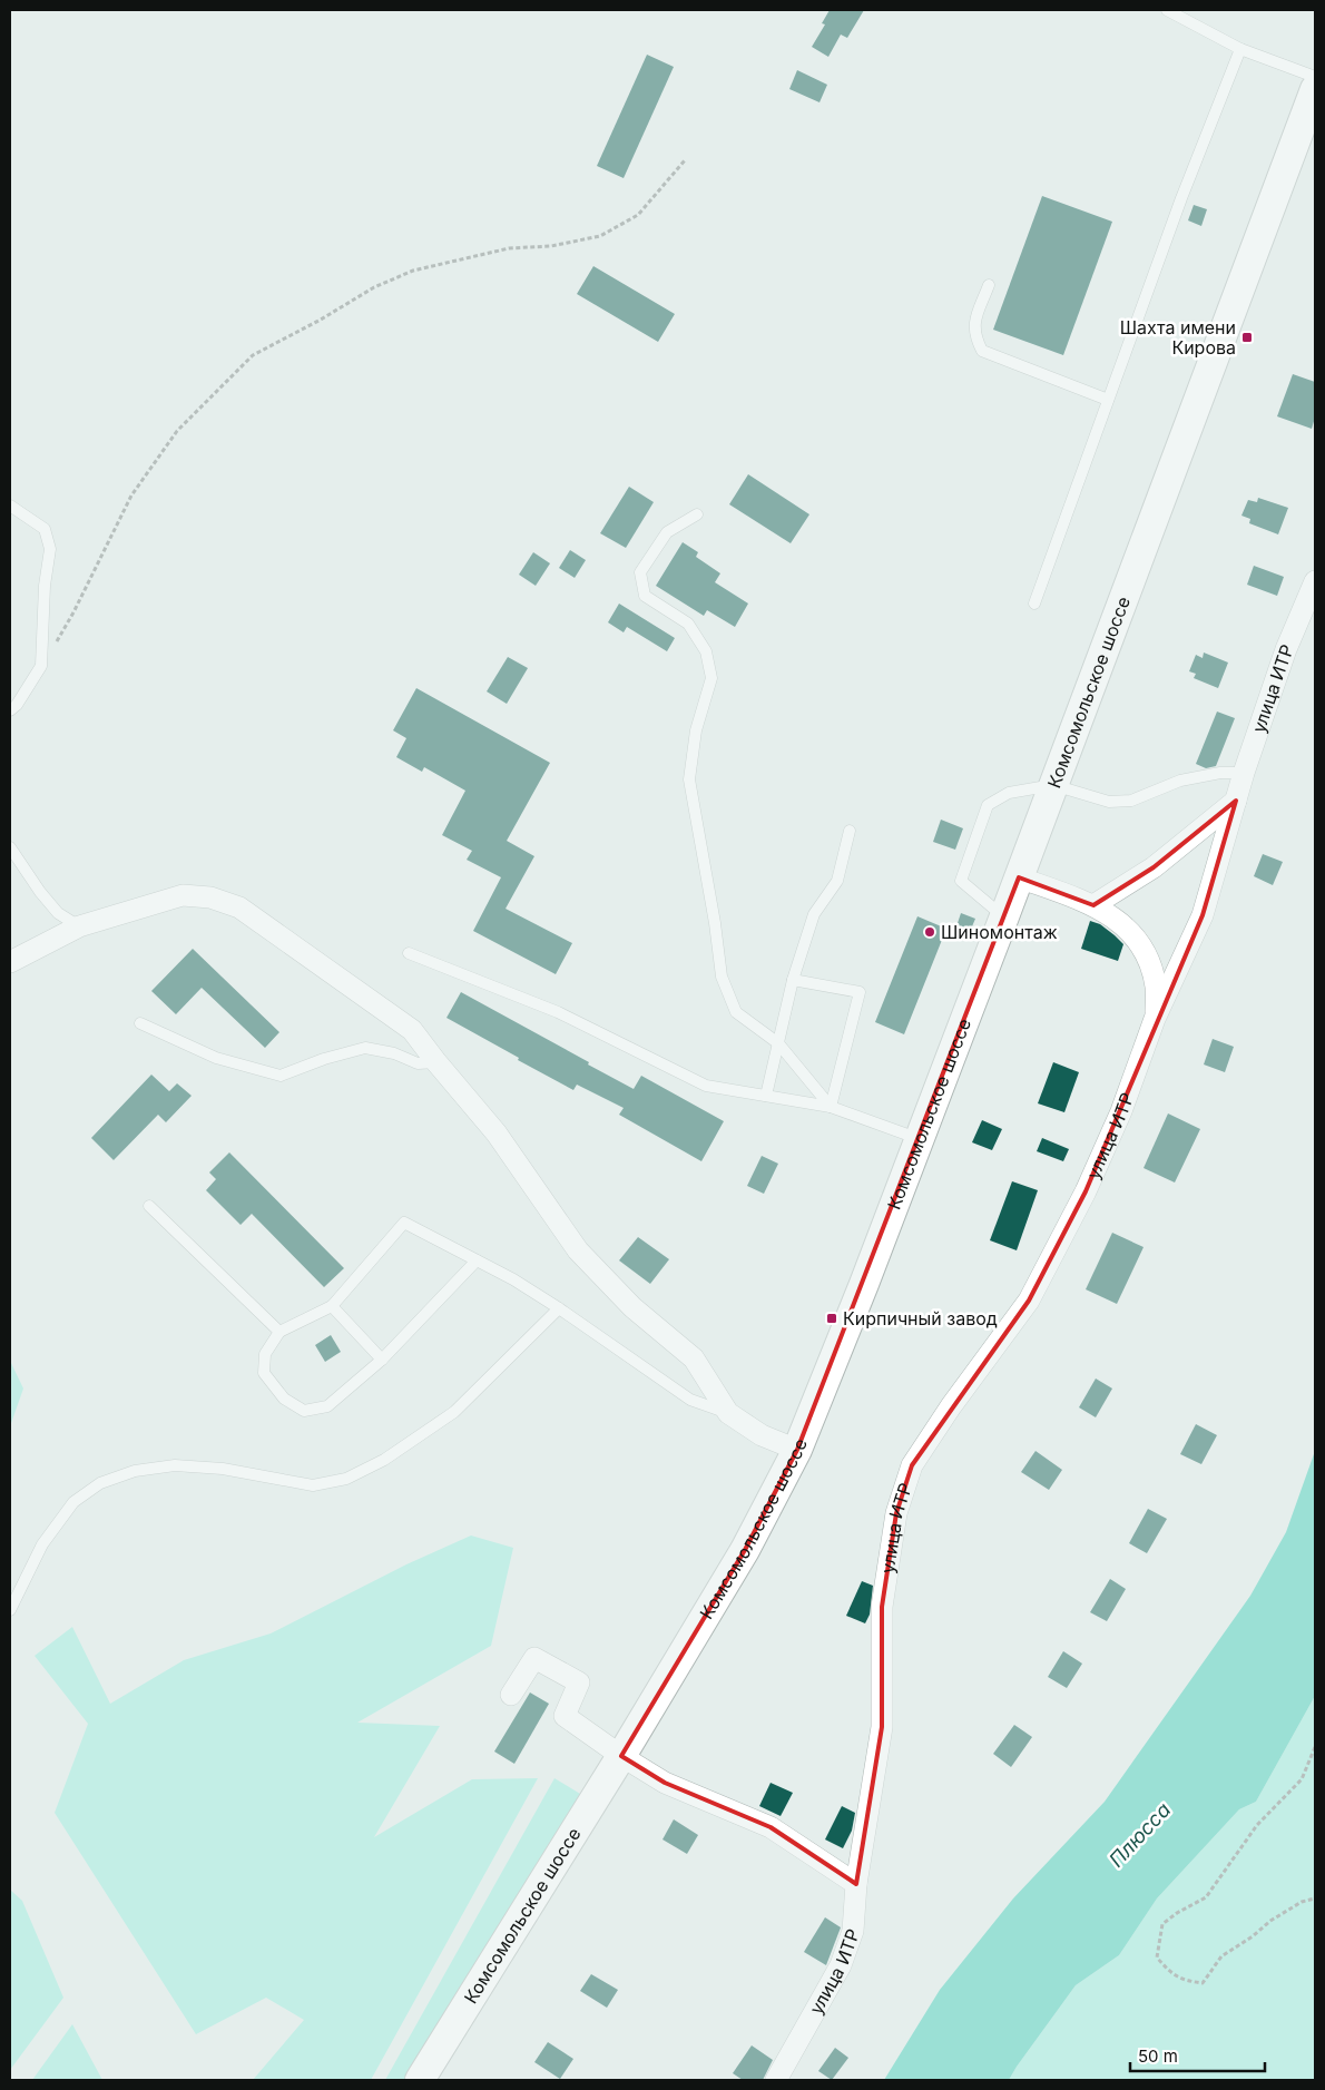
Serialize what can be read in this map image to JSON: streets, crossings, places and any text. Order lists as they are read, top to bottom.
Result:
{
  "streets": {
    "main road": ["Комсомольское шоссе"],
    "street": ["улица ИТР"]
  },
  "crossings": [
    ["улица ИТР", "Комсомольское шоссе"]
  ],
  "water": ["Плюсса"],
  "places": {
    "transit": ["Шахта имени Кирова", "Кирпичный завод"],
    "other": ["Шиномонтаж"]
  },
  "scale_bar": "50 m"
}
